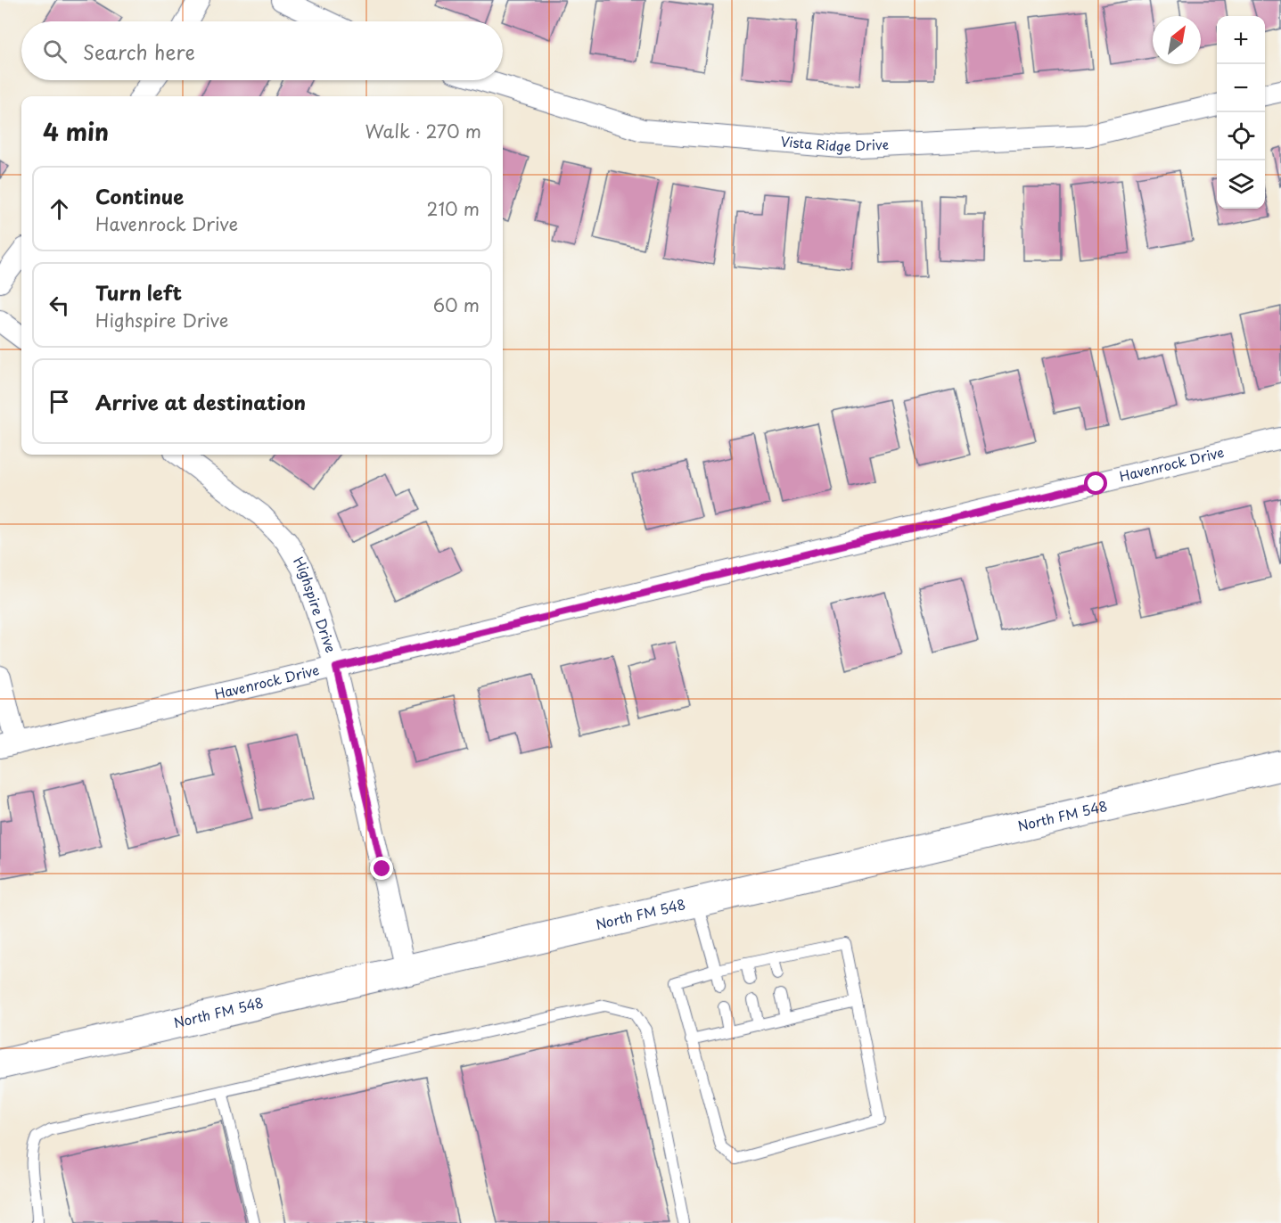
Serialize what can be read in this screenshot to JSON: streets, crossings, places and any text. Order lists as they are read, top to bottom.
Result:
{
  "streets": {
    "main road": ["North FM 548"],
    "street": ["Vista Ridge Drive", "Havenrock Drive", "Highspire Drive"]
  },
  "crossings": [
    ["Havenrock Drive", "Highspire Drive"],
    ["Highspire Drive", "North FM 548"]
  ],
  "north": "top right",
  "page": {
    "map_buttons": ["+", "−"],
    "search": "Search here",
    "heading": ["4 min", "Walk · 270 m"],
    "list": [
      ["Continue", "Havenrock Drive", "210 m"],
      ["Turn left", "Highspire Drive", "60 m"],
      "Arrive at destination"
    ]
  }
}
